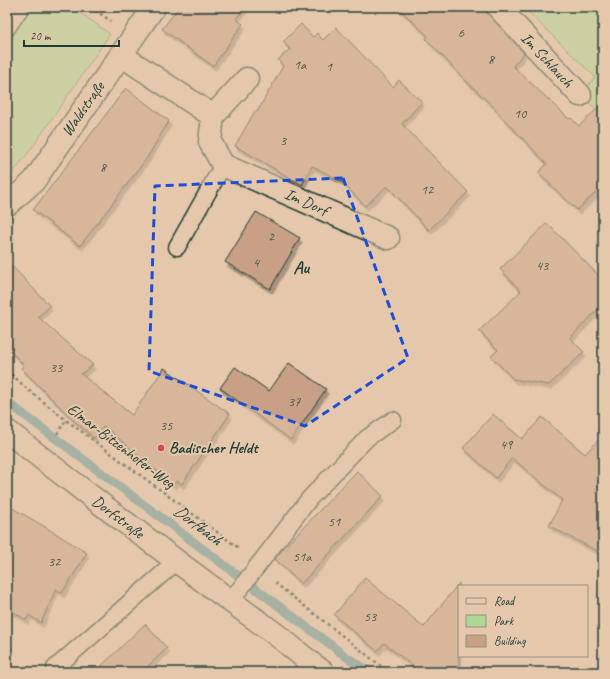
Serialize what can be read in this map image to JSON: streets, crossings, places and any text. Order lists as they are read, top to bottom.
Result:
{
  "streets": {
    "street": [
      "Im Schlauch",
      "Waldstraße",
      "Im Dorf",
      "Dorfstraße"
    ],
    "path": ["Elmar-Bitzenhofer-Weg"]
  },
  "districts": ["Au"],
  "water": ["Dorfbach"],
  "places": ["Badischer Heldt"],
  "house_numbers": [
    "6",
    "8",
    "1a",
    "1",
    "10",
    "3",
    "8",
    "12",
    "2",
    "4",
    "43",
    "33",
    "37",
    "35",
    "49",
    "51",
    "51a",
    "32",
    "53"
  ],
  "legend": ["Road", "Park", "Building"],
  "scale_bar": "20 m"
}
